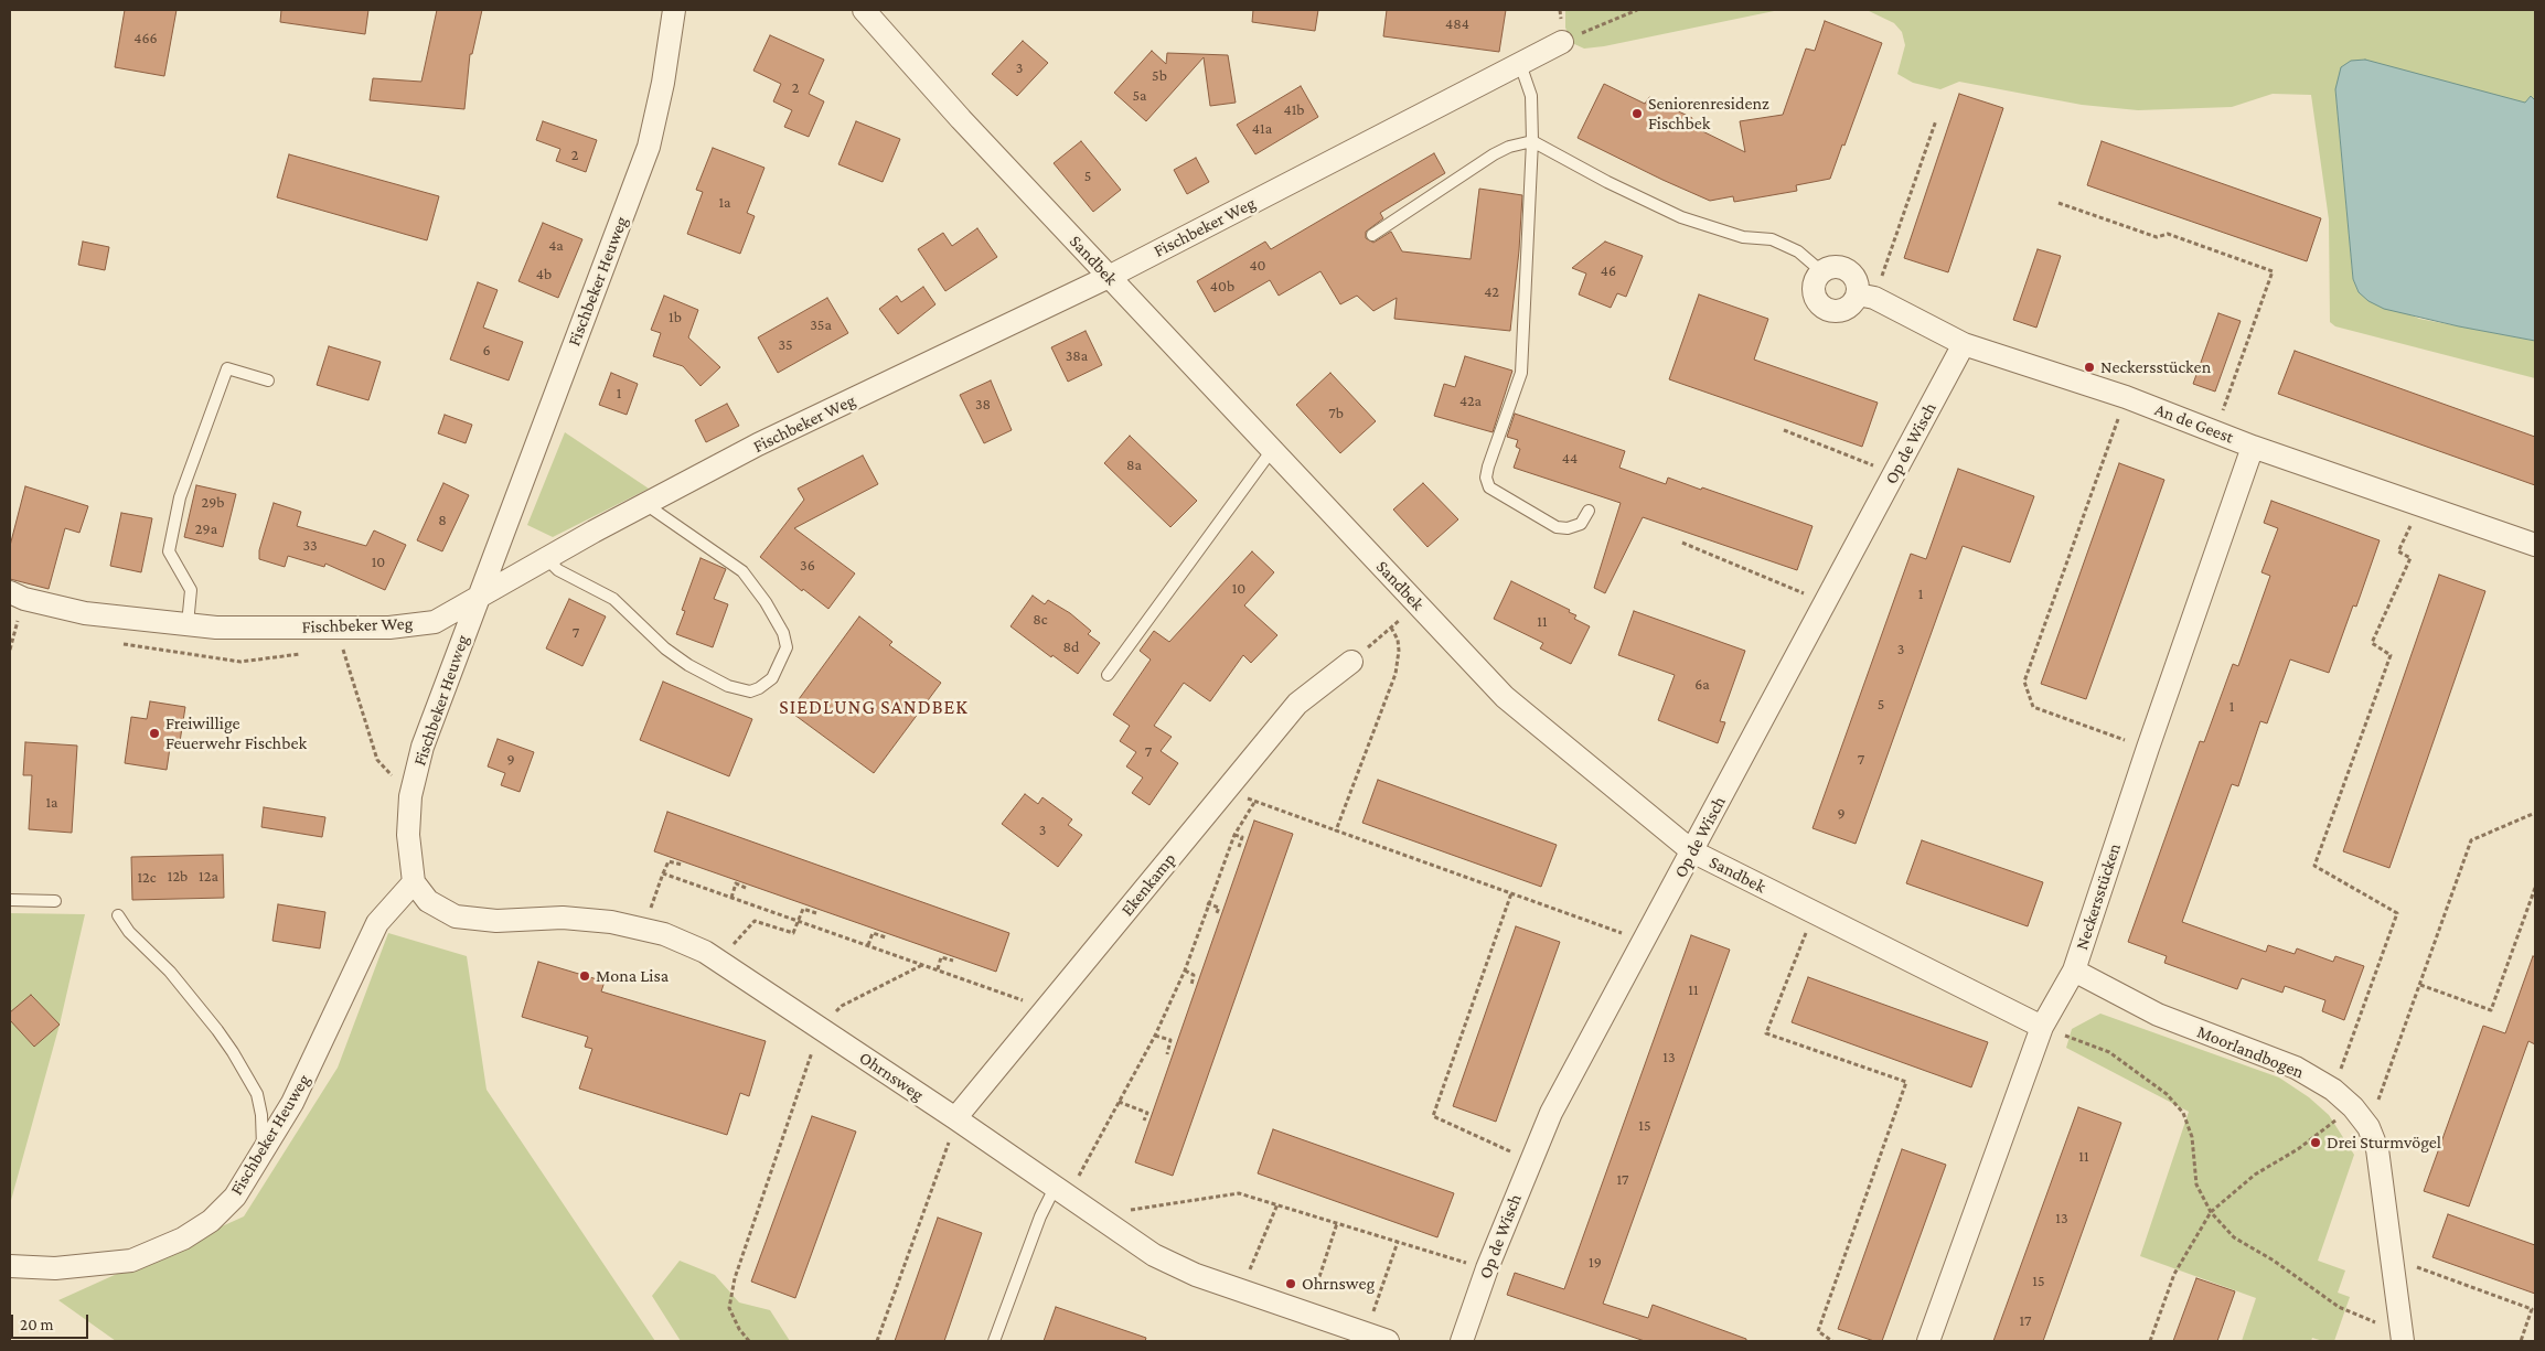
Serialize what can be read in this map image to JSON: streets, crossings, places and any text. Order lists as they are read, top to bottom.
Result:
{
  "streets": {
    "street": [
      "Fischbeker Weg",
      "Sandbek",
      "Fischbeker Heuweg",
      "An de Geest",
      "Op de Wisch",
      "Ekenkamp",
      "Neckersstücken",
      "Moorlandbogen",
      "Ohrnsweg"
    ]
  },
  "crossings": [
    ["Fischbeker Weg", "Sandbek"],
    ["Fischbeker Weg", "Fischbeker Heuweg"],
    ["Sandbek", "Op de Wisch"],
    ["Sandbek", "Neckersstücken"],
    ["Fischbeker Heuweg", "Ohrnsweg"],
    ["An de Geest", "Op de Wisch"],
    ["An de Geest", "Neckersstücken"],
    ["Ekenkamp", "Ohrnsweg"],
    ["Neckersstücken", "Moorlandbogen"]
  ],
  "districts": ["SIEDLUNG SANDBEK"],
  "places": [
    "Seniorenresidenz Fischbek",
    "Neckersstücken",
    "Freiwillige Feuerwehr Fischbek",
    "Mona Lisa",
    "Drei Sturmvögel",
    "Ohrnsweg"
  ],
  "house_numbers": [
    "484",
    "466",
    "3",
    "5b",
    "2",
    "5a",
    "41b",
    "41a",
    "2",
    "5",
    "1a",
    "4a",
    "40",
    "46",
    "4b",
    "40b",
    "42",
    "1b",
    "35a",
    "35",
    "6",
    "38a",
    "1",
    "42a",
    "38",
    "7b",
    "44",
    "8a",
    "29b",
    "8",
    "29a",
    "33",
    "10",
    "36",
    "10",
    "1",
    "8c",
    "11",
    "7",
    "8d",
    "3",
    "6a",
    "5",
    "1",
    "7",
    "9",
    "7",
    "1a",
    "9",
    "3",
    "12b",
    "12a",
    "12c",
    "11",
    "13",
    "15",
    "11",
    "17",
    "13",
    "19",
    "15",
    "17"
  ],
  "scale_bar": "20 m"
}
